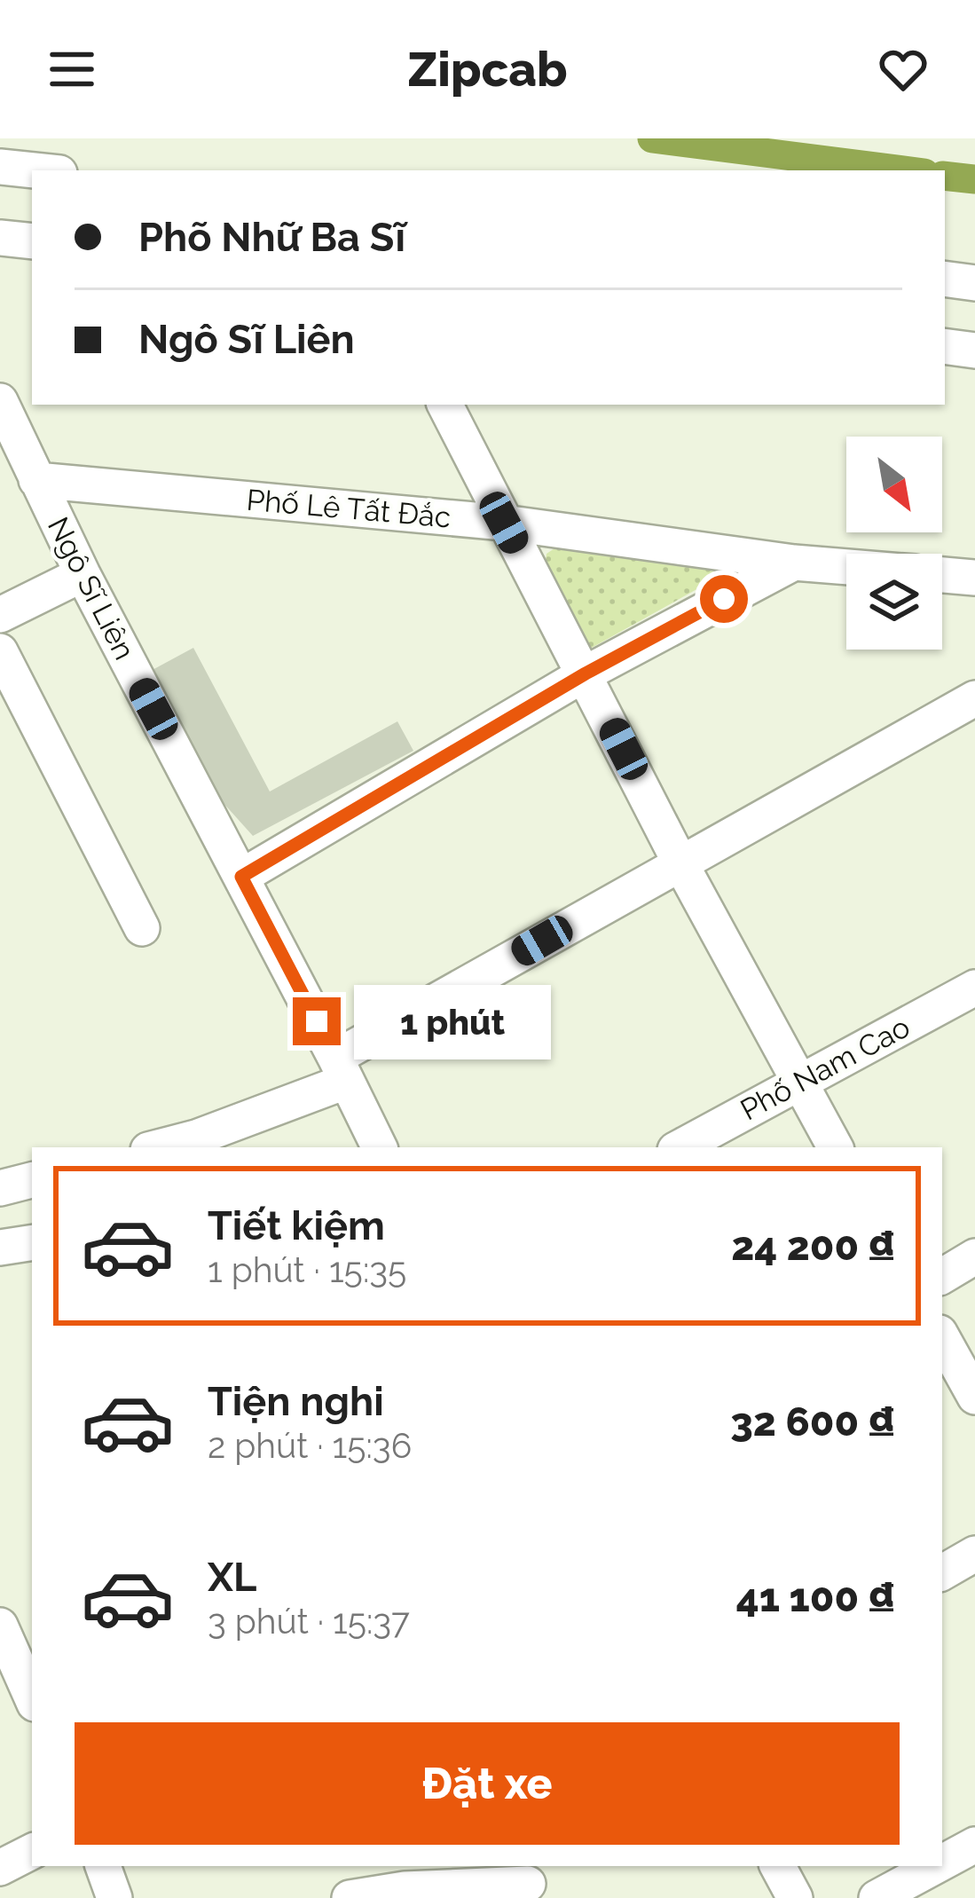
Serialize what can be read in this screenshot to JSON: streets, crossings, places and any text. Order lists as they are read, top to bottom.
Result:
{
  "streets": {
    "street": ["Phố Lê Tất Đắc", "Ngô Sĩ Liên", "Phố Nam Cao"]
  },
  "crossings": [
    ["Phố Lê Tất Đắc", "Ngô Sĩ Liên"]
  ],
  "north": "bottom right",
  "page": {
    "header": "Zipcab",
    "banner": ["Phõ Nhữ Ba Sĩ", "Ngô Sĩ Liên"],
    "bubble": "1 phút",
    "list": [
      {
        "name": "Tiết kiệm",
        "note": "1 phút · 15:35",
        "value": "24 200 ₫"
      },
      {
        "name": "Tiện nghi",
        "note": "2 phút · 15:36",
        "value": "32 600 ₫"
      },
      {
        "name": "XL",
        "note": "3 phút · 15:37",
        "value": "41 100 ₫"
      }
    ],
    "buttons": "Đặt xe"
  }
}
